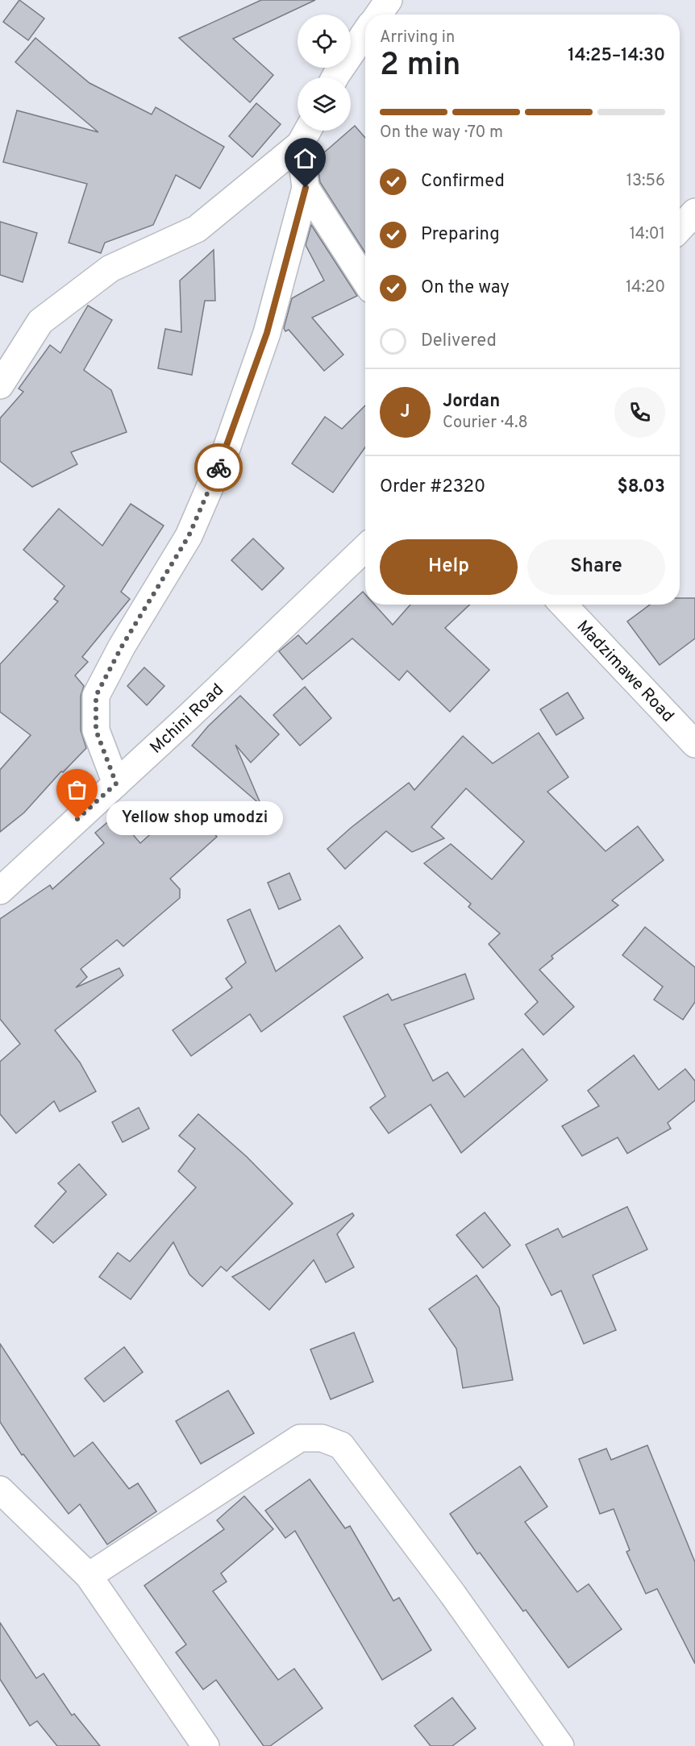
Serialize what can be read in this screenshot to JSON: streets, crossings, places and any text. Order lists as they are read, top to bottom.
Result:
{
  "streets": {
    "street": ["Madzimawe Road", "Mchini Road"]
  },
  "places": ["Yellow shop umodzi"],
  "page": {
    "heading": ["2 min", "Arriving in", "14:25–14:30"],
    "panel": [
      "Jordan",
      "Courier · 4.8",
      "Order #2320",
      "$8.03"
    ],
    "bar": "On the way · 70 m",
    "list": [
      ["Confirmed", "13:56"],
      ["Preparing", "14:01"],
      ["On the way", "14:20"],
      "Delivered"
    ],
    "round": "J",
    "buttons": ["Help", "Share"],
    "bubble": "Yellow shop umodzi"
  }
}
